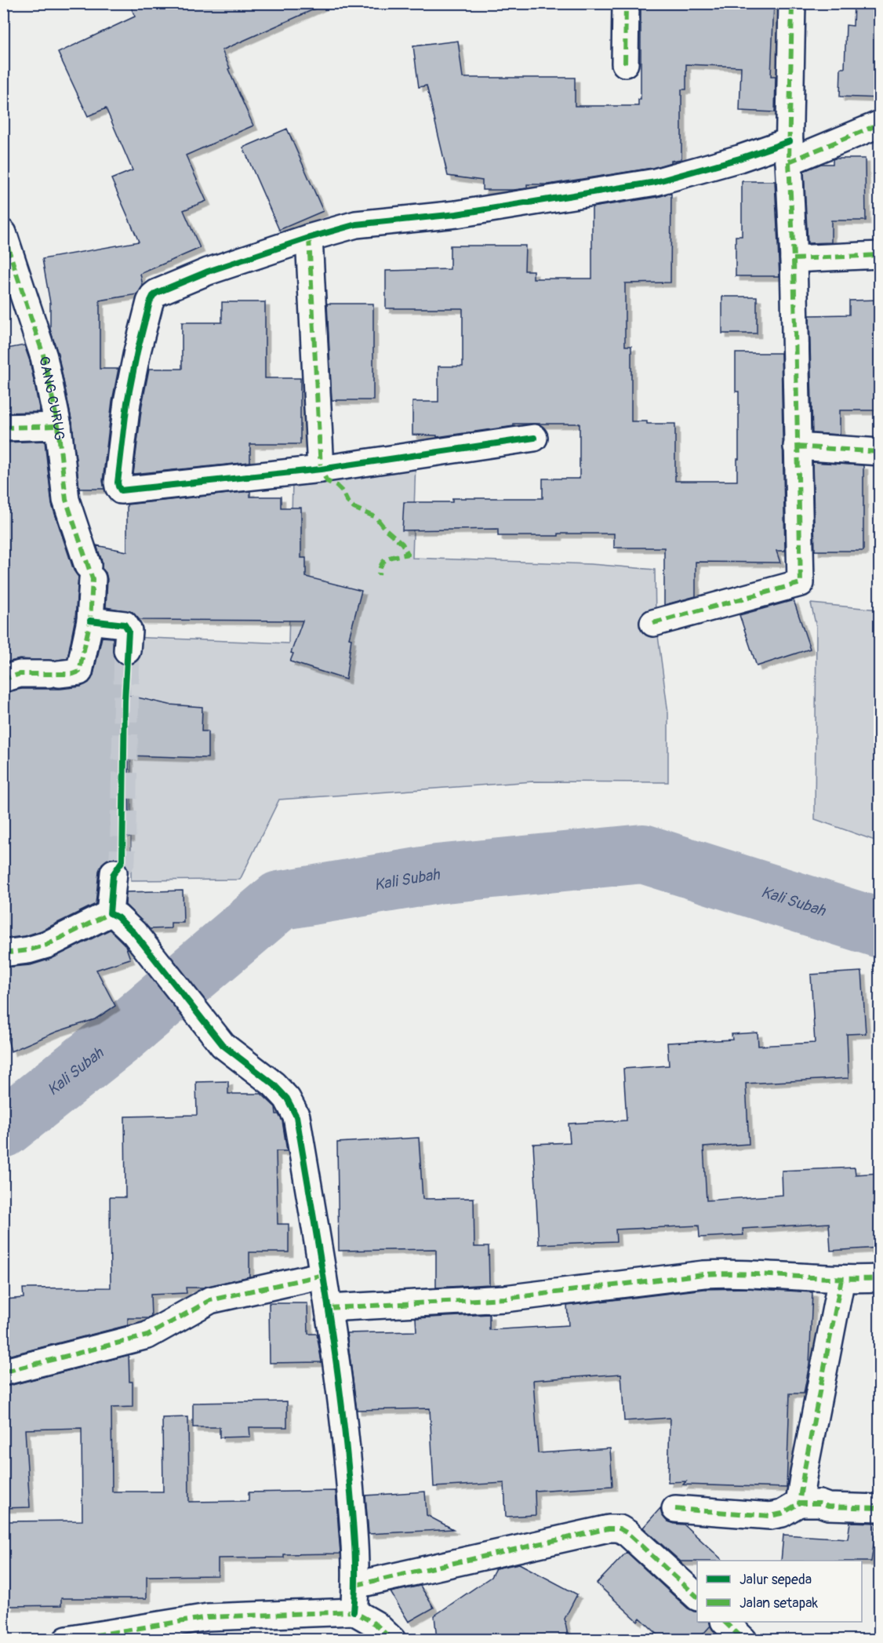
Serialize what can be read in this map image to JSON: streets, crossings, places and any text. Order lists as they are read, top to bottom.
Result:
{
  "streets": {
    "street": ["GANG CURUG"]
  },
  "water": ["Kali Subah"],
  "legend": ["Jalur sepeda", "Jalan setapak"]
}
